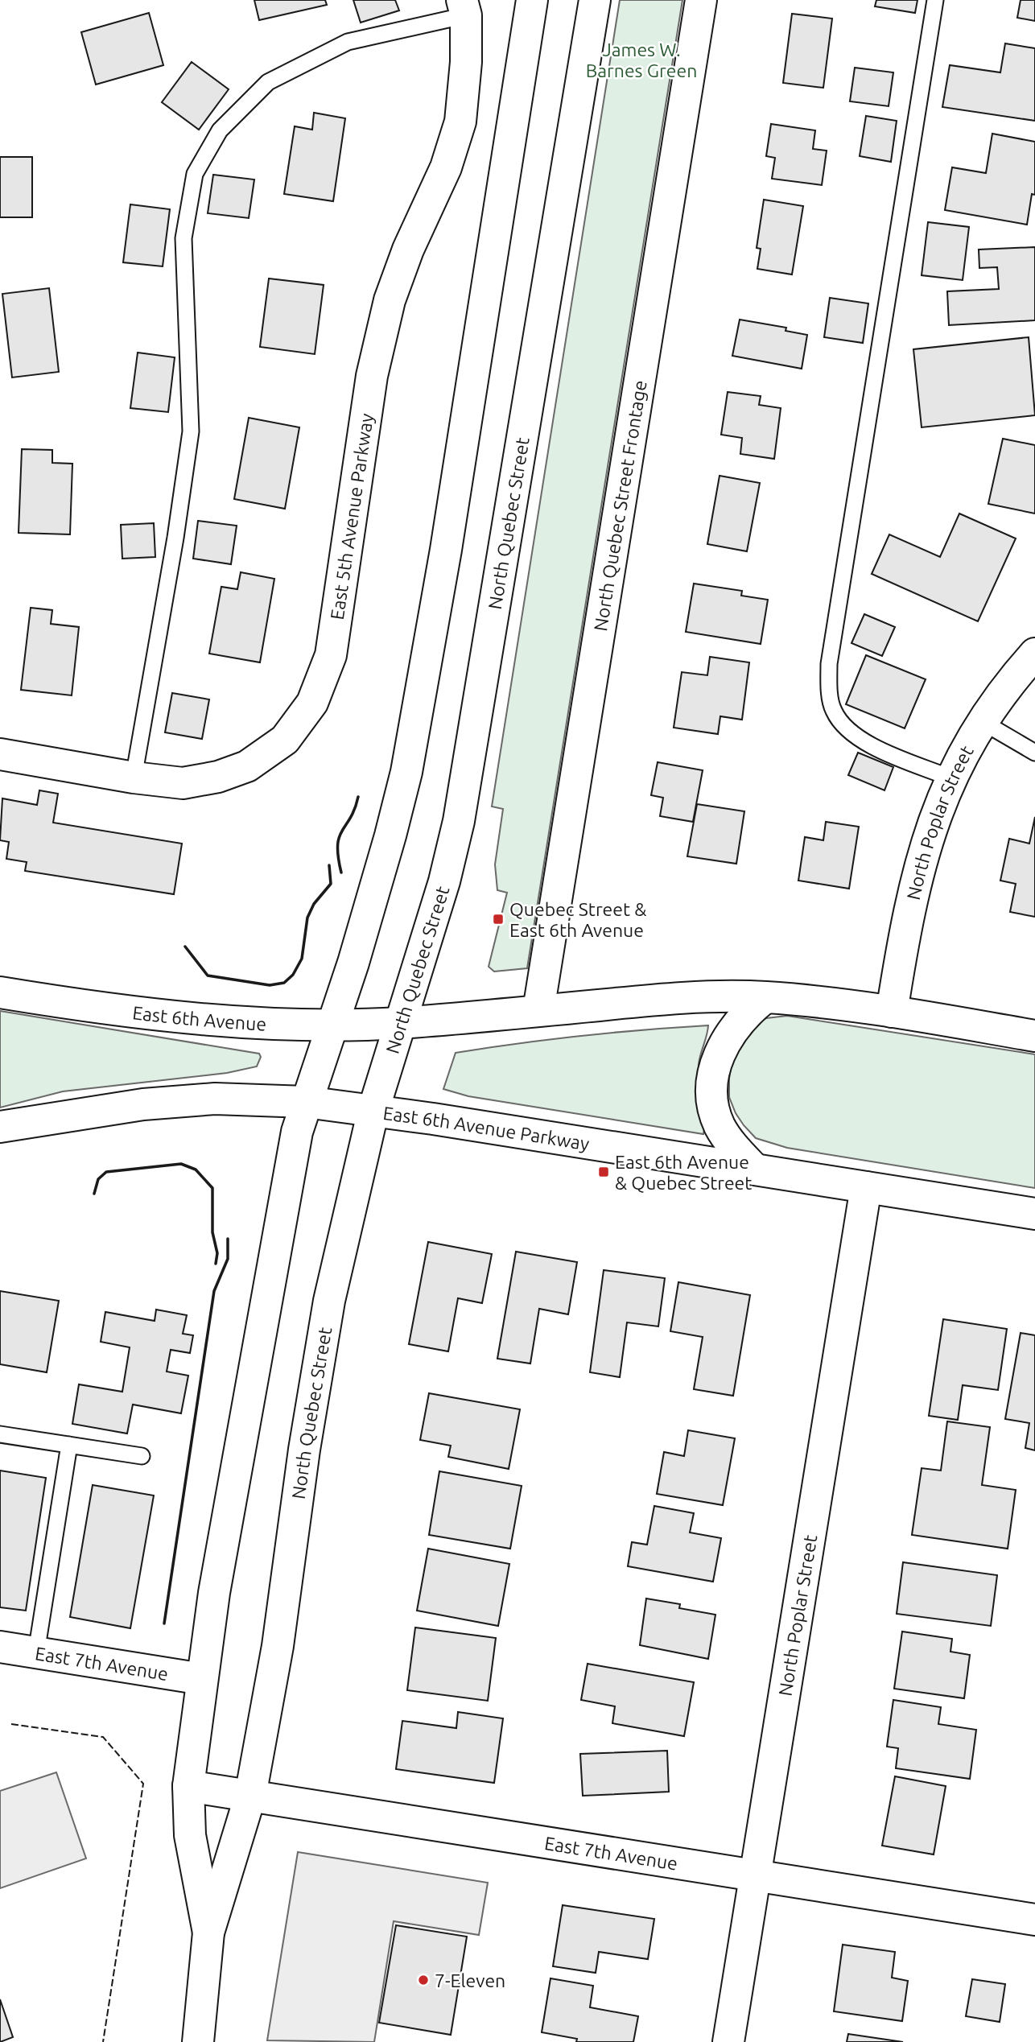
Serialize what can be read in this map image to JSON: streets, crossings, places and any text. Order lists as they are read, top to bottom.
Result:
{
  "streets": {
    "main road": [
      "North Quebec Street Frontage",
      "East 5th Avenue Parkway",
      "North Quebec Street",
      "North Poplar Street",
      "East 6th Avenue",
      "East 6th Avenue Parkway",
      "East 7th Avenue"
    ]
  },
  "crossings": [
    ["North Quebec Street", "East 6th Avenue"],
    ["North Quebec Street", "East 6th Avenue Parkway"],
    ["North Quebec Street", "East 7th Avenue"],
    ["North Poplar Street", "East 6th Avenue Parkway"],
    ["North Poplar Street", "East 7th Avenue"]
  ],
  "parks": ["James W. Barnes Green"],
  "places": {
    "transit": ["Quebec Street & East 6th Avenue", "East 6th Avenue & Quebec Street"],
    "other": ["7-Eleven"]
  }
}
